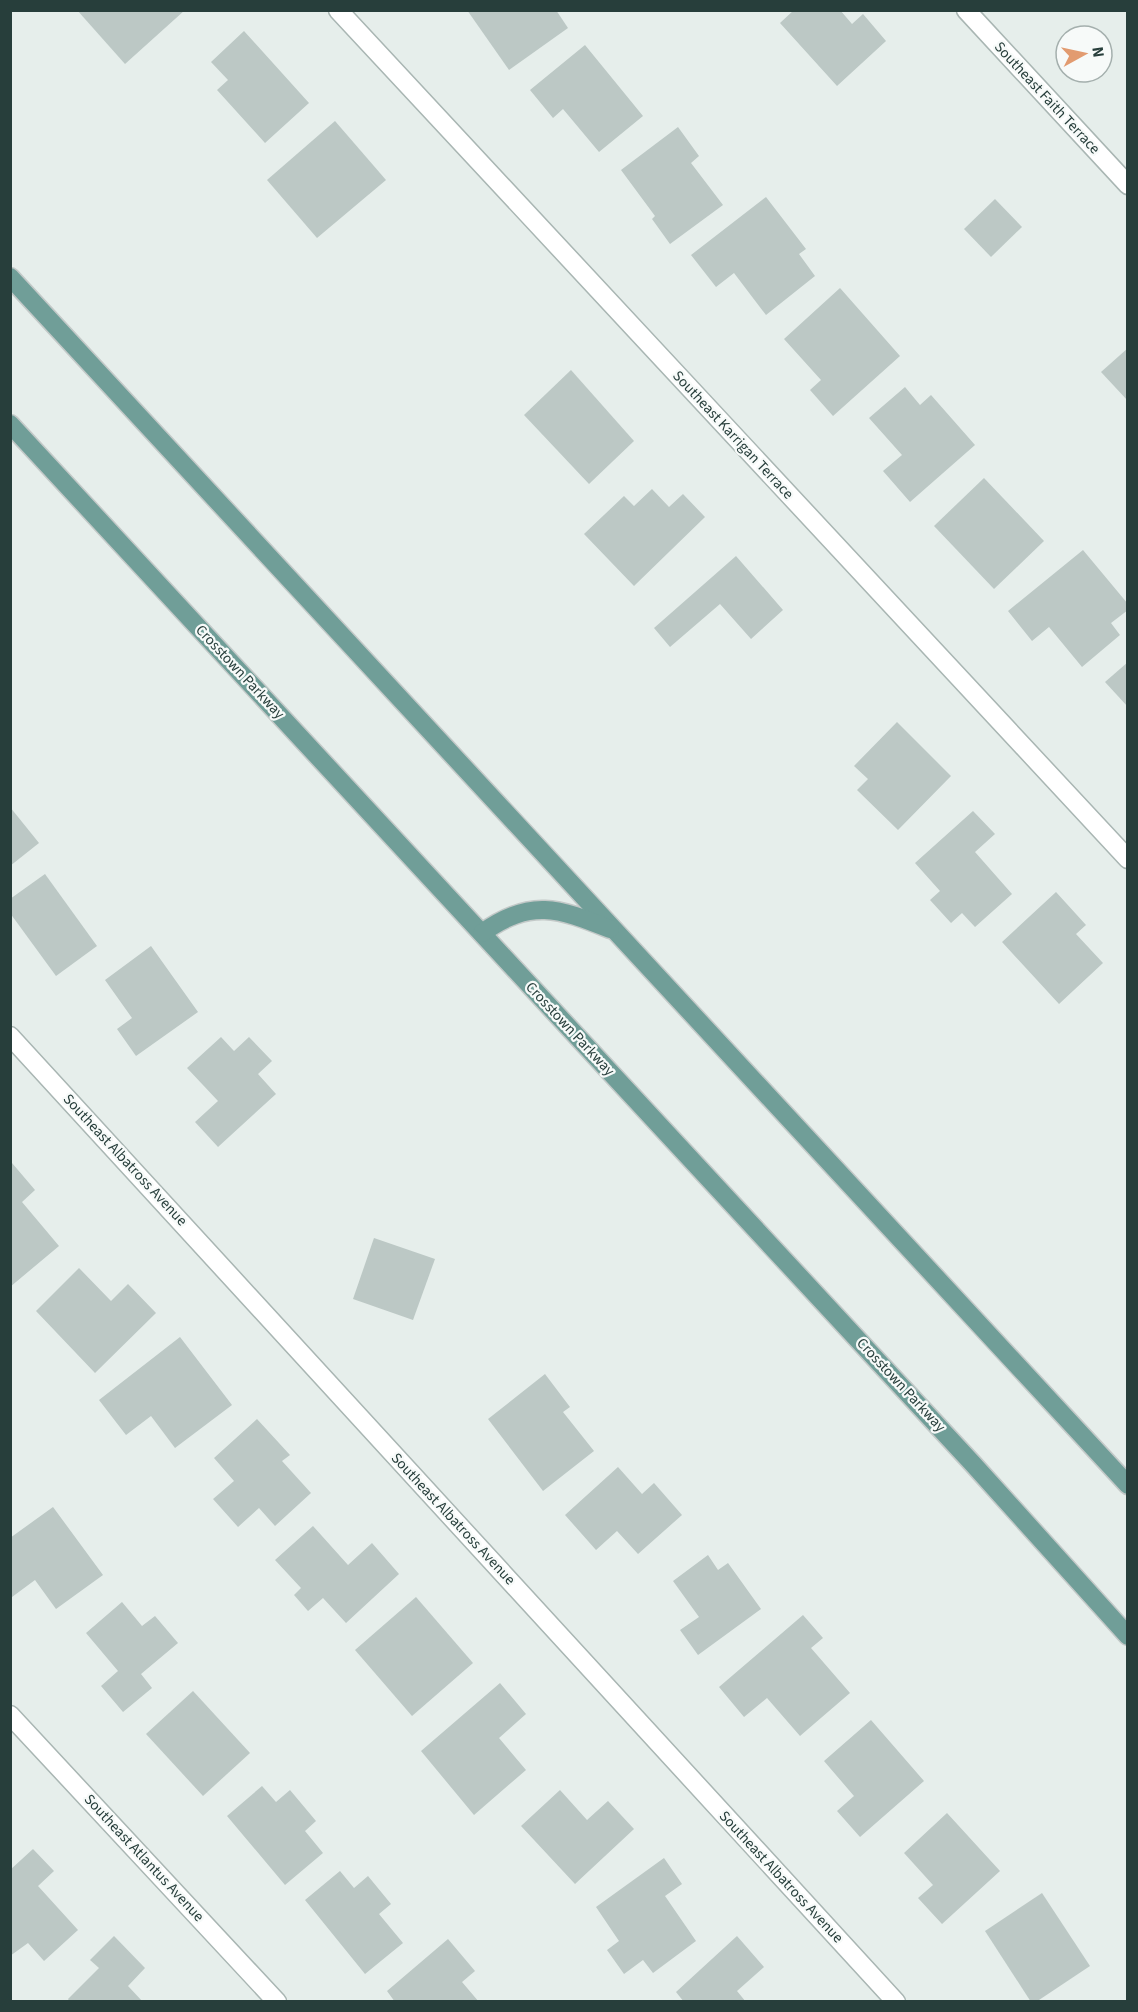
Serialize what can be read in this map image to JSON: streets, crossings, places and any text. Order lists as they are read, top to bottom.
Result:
{
  "streets": {
    "main road": ["Crosstown Parkway"],
    "street": [
      "Southeast Faith Terrace",
      "Southeast Karrigan Terrace",
      "Southeast Albatross Avenue",
      "Southeast Atlantus Avenue"
    ]
  },
  "north": "right"
}
